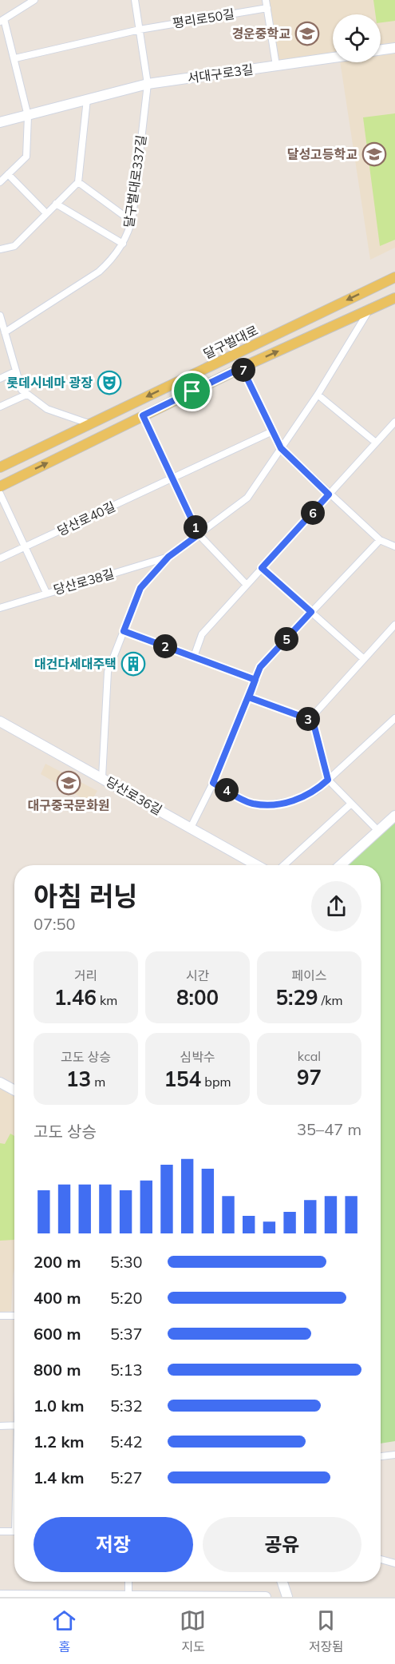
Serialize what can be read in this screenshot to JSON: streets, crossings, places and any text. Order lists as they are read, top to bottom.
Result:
{
  "streets": {
    "main road": ["서대구로3길", "달구벌대로", "당산로36길"],
    "street": [
      "평리로50길",
      "달구벌대로337길",
      "당산로40길",
      "당산로38길"
    ]
  },
  "crossings": [
    ["서대구로3길", "달구벌대로337길"]
  ],
  "places": {
    "school or university": ["경운중학교", "달성고등학교", "대구중국문화원"],
    "theatre": ["롯데시네마 광장"],
    "building": ["대건다세대주택"]
  },
  "page": {
    "pins": [
      "7",
      "6",
      "1",
      "5",
      "2",
      "3",
      "4"
    ],
    "heading": ["아침 러닝", "07:50"],
    "stats": [
      ["거리", "1.46 km"],
      ["시간", "8:00"],
      ["페이스", "5:29 /km"],
      ["고도 상승", "13 m"],
      ["심박수", "154 bpm"],
      ["kcal", "97"]
    ],
    "chart": ["고도 상승", "35–47 m"],
    "list": [
      {
        "name": "200 m",
        "note": "5:30"
      },
      {
        "name": "400 m",
        "note": "5:20"
      },
      {
        "name": "600 m",
        "note": "5:37"
      },
      {
        "name": "800 m",
        "note": "5:13"
      },
      {
        "name": "1.0 km",
        "note": "5:32"
      },
      {
        "name": "1.2 km",
        "note": "5:42"
      },
      {
        "name": "1.4 km",
        "note": "5:27"
      }
    ],
    "buttons": ["저장", "공유"],
    "tabs": ["홈", "지도", "저장됨"]
  }
}
